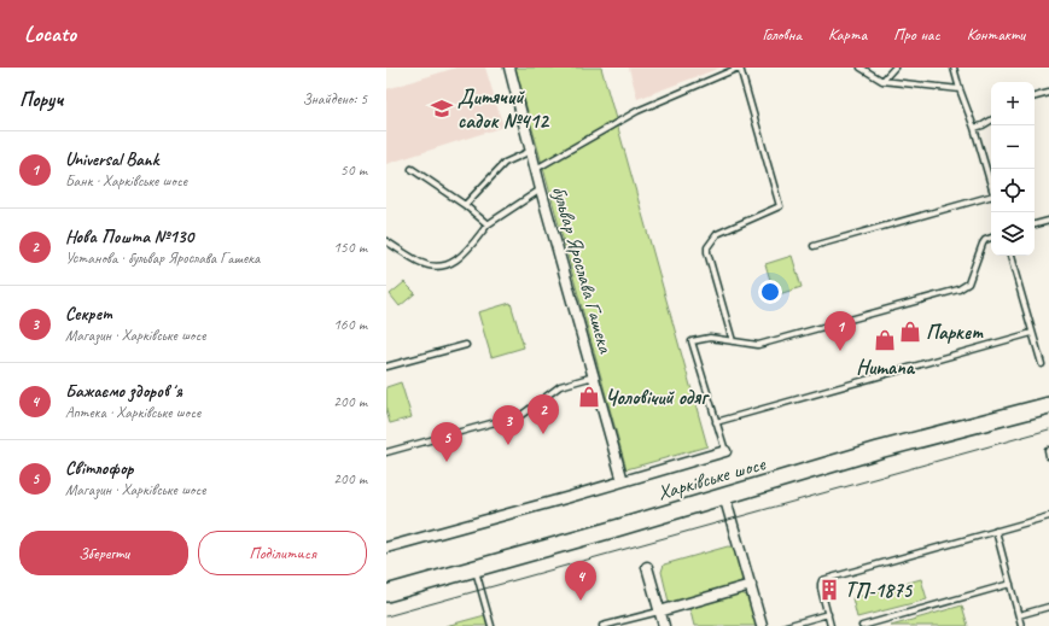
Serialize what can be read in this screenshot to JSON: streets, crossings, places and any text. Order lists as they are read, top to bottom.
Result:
{
  "streets": {
    "main road": ["Харківське шосе"],
    "street": ["бульвар Ярослава Гашека"]
  },
  "crossings": [
    ["бульвар Ярослава Гашека", "Харківське шосе"]
  ],
  "places": {
    "school or university": ["Дитячий садок №412"],
    "shop": ["Паркет", "Humana", "Чоловічий одяг"],
    "building": ["ТП-1875"]
  },
  "page": {
    "header": "Locato",
    "nav": [
      "Головна",
      "Карта",
      "Про нас",
      "Контакти"
    ],
    "heading": ["Поруч", "Знайдено: 5"],
    "map_buttons": ["+", "−"],
    "list": [
      {
        "mark": "1",
        "name": "Universal Bank",
        "note": "Банк · Харківське шосе",
        "value": "50 m"
      },
      {
        "mark": "2",
        "name": "Нова Пошта №130",
        "note": "Установа · бульвар Ярослава Гашека",
        "value": "150 m"
      },
      {
        "mark": "3",
        "name": "Секрет",
        "note": "Магазин · Харківське шосе",
        "value": "160 m"
      },
      {
        "mark": "4",
        "name": "Бажаємо здоровʼя",
        "note": "Аптека · Харківське шосе",
        "value": "200 m"
      },
      {
        "mark": "5",
        "name": "Світлофор",
        "note": "Магазин · Харківське шосе",
        "value": "200 m"
      }
    ],
    "pins": [
      "1",
      "2",
      "3",
      "5",
      "4"
    ],
    "buttons": ["Зберегти", "Поділитися"]
  }
}
